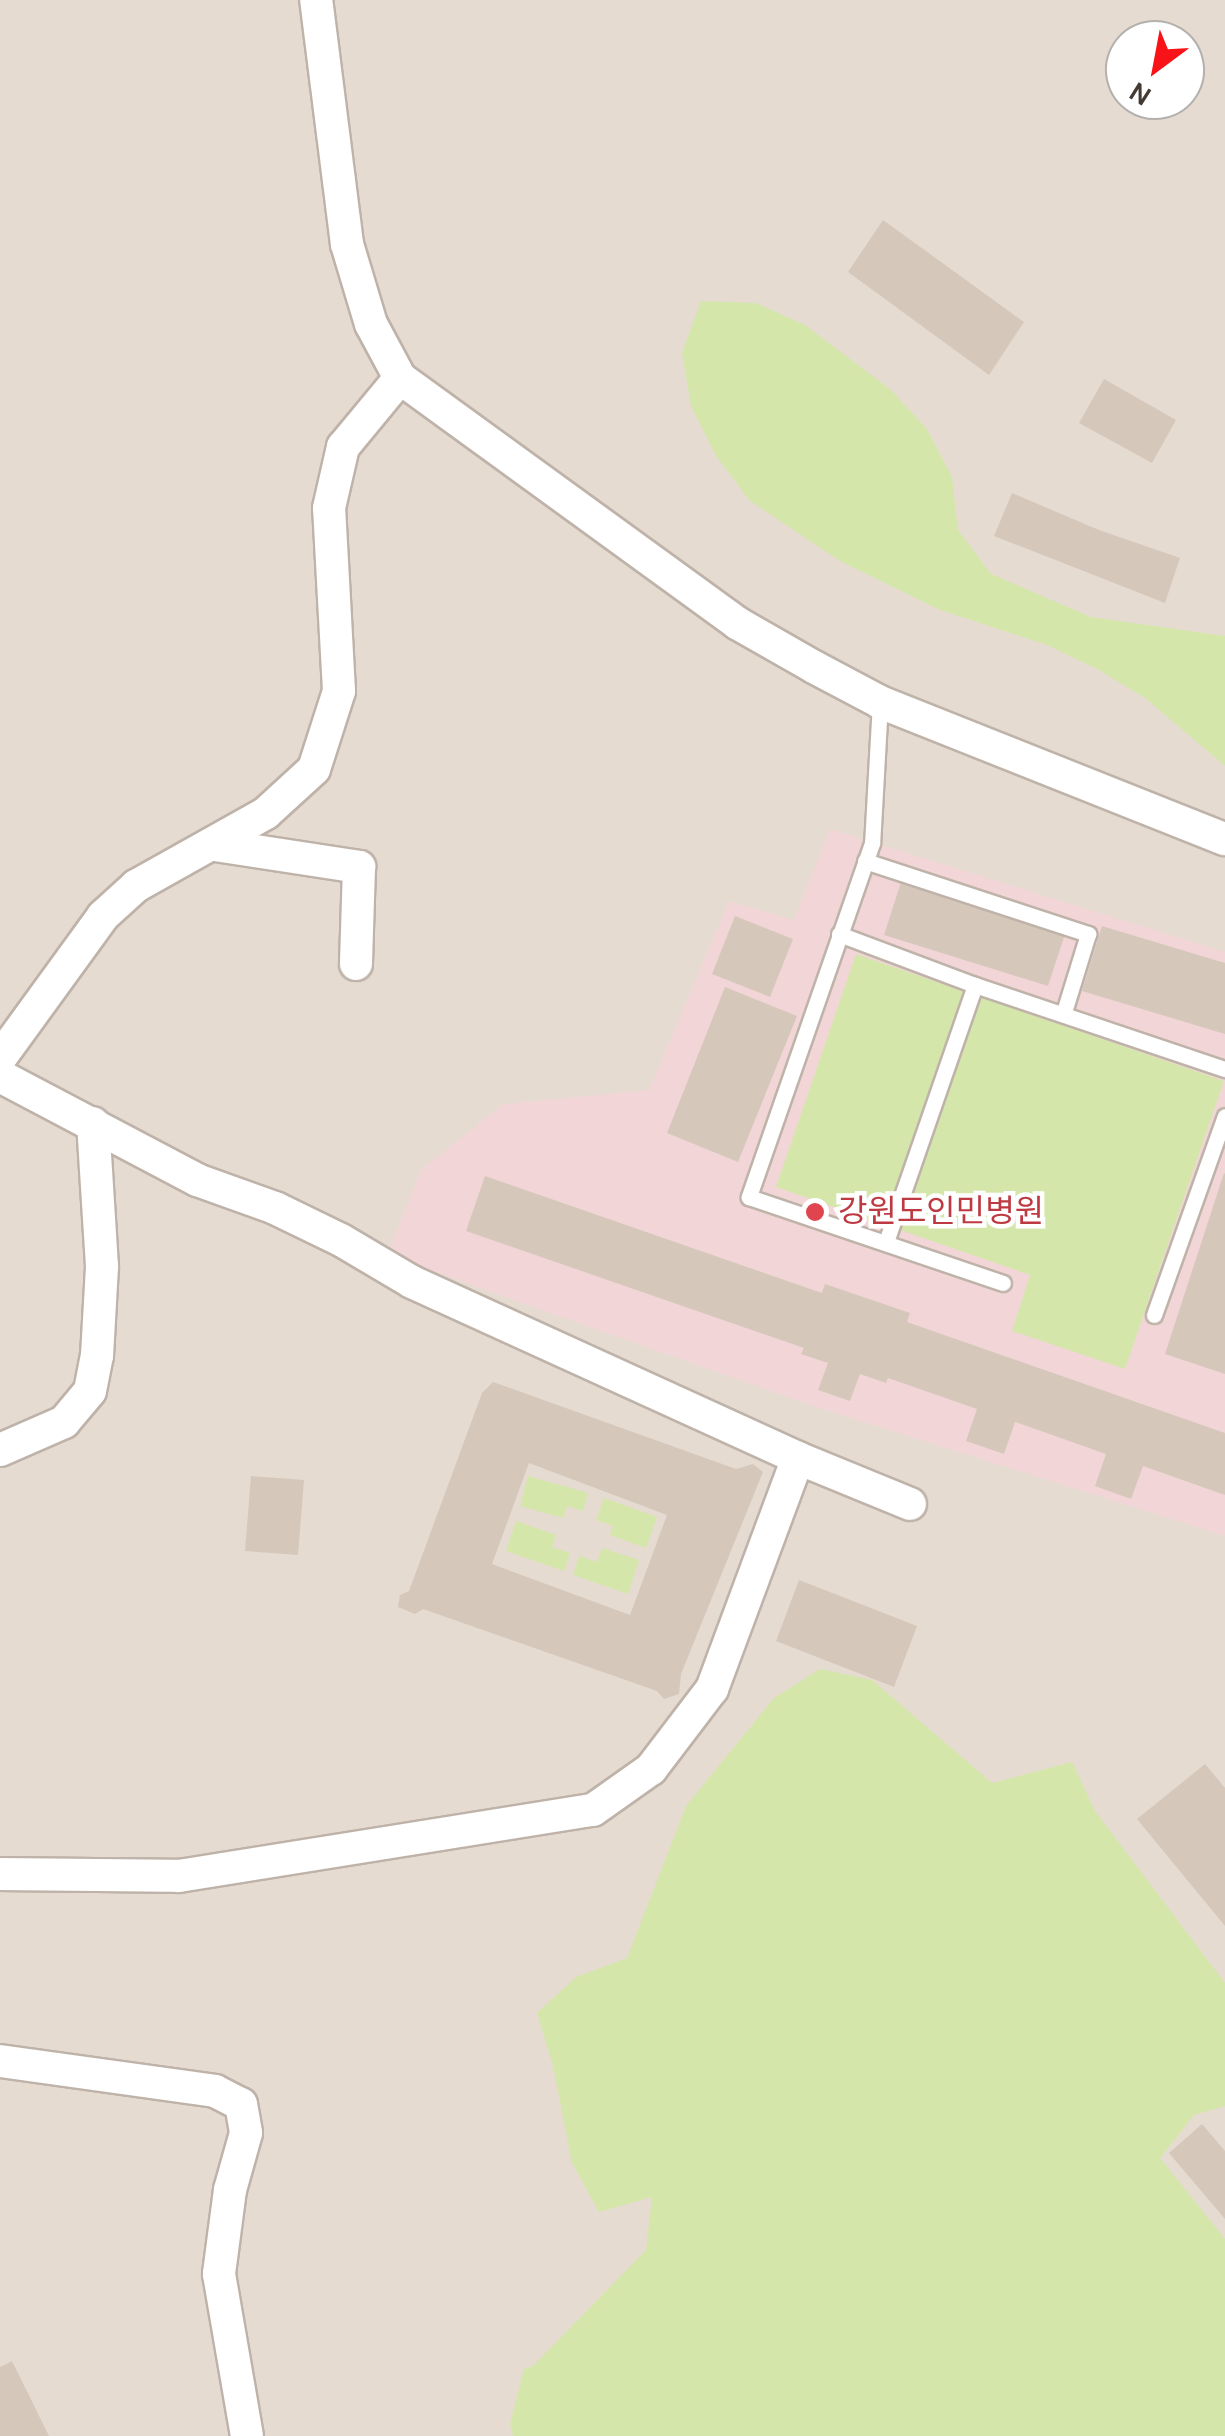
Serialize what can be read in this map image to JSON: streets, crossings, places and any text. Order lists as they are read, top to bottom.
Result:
{
  "places": ["강원도인민병원"],
  "north": "bottom left"
}
